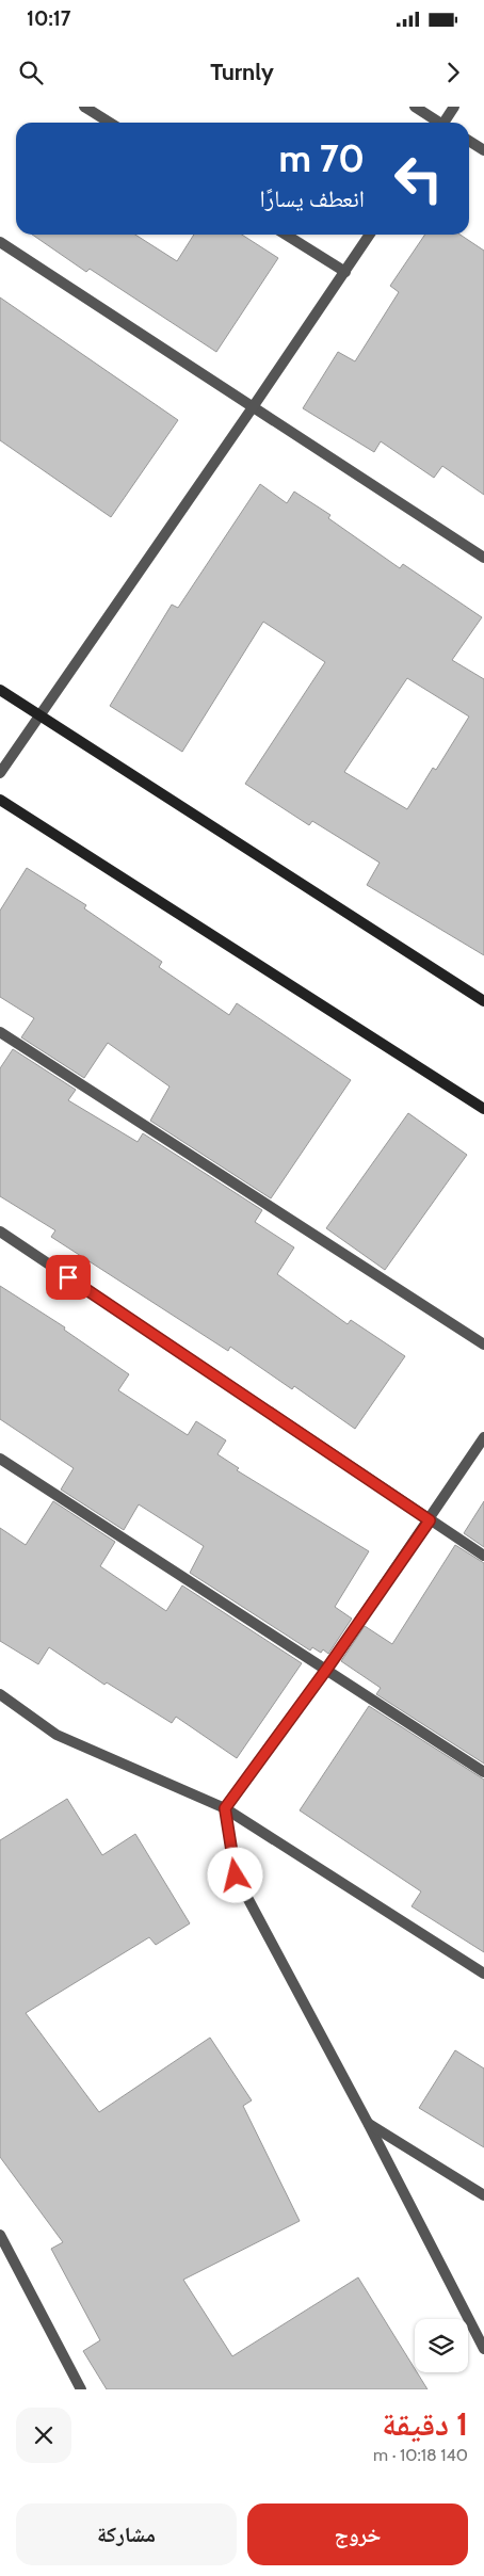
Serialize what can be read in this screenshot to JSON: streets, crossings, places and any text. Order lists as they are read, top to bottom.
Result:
{
  "page": {
    "status": "10:17",
    "header": "Turnly",
    "turn": ["70 m", "انعطف يسارًا"],
    "heading": ["1 دقيقة", "140 m · 10:18"],
    "buttons": ["خروج", "مشاركة"]
  }
}
